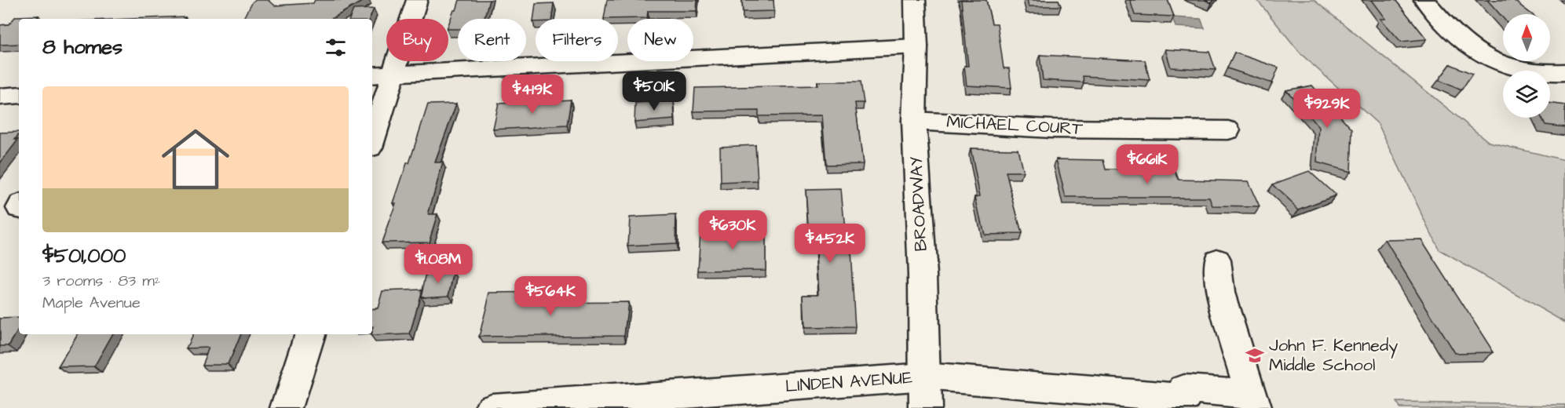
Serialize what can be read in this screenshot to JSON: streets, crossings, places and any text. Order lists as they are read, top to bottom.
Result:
{
  "streets": {
    "street": ["MICHAEL COURT", "BROADWAY", "LINDEN AVENUE"]
  },
  "crossings": [
    ["MICHAEL COURT", "BROADWAY"],
    ["BROADWAY", "LINDEN AVENUE"]
  ],
  "places": {
    "school or university": ["John F. Kennedy Middle School"]
  },
  "north": "top",
  "page": {
    "chip": [
      "Buy",
      "Rent",
      "Filters",
      "New"
    ],
    "heading": "8 homes",
    "price": [
      "$501K",
      "$419K",
      "$929K",
      "$661K",
      "$630K",
      "$452K",
      "$1.08M",
      "$564K"
    ],
    "list": [
      {
        "name": "$501,000",
        "note": "3 rooms · 83 m² · Maple Avenue"
      }
    ]
  }
}
